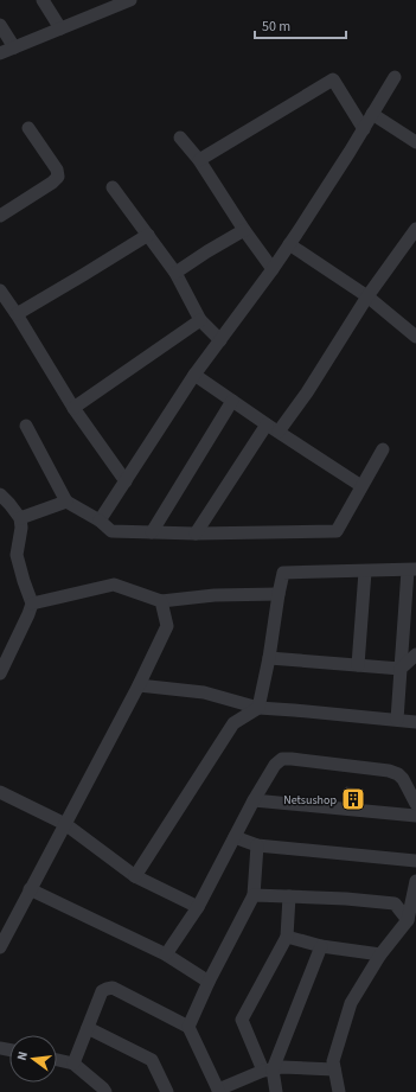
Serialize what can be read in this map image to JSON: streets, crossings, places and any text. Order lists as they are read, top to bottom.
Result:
{
  "places": {
    "building": ["Netsushop"]
  },
  "scale_bar": "50 m",
  "north": "left"
}
